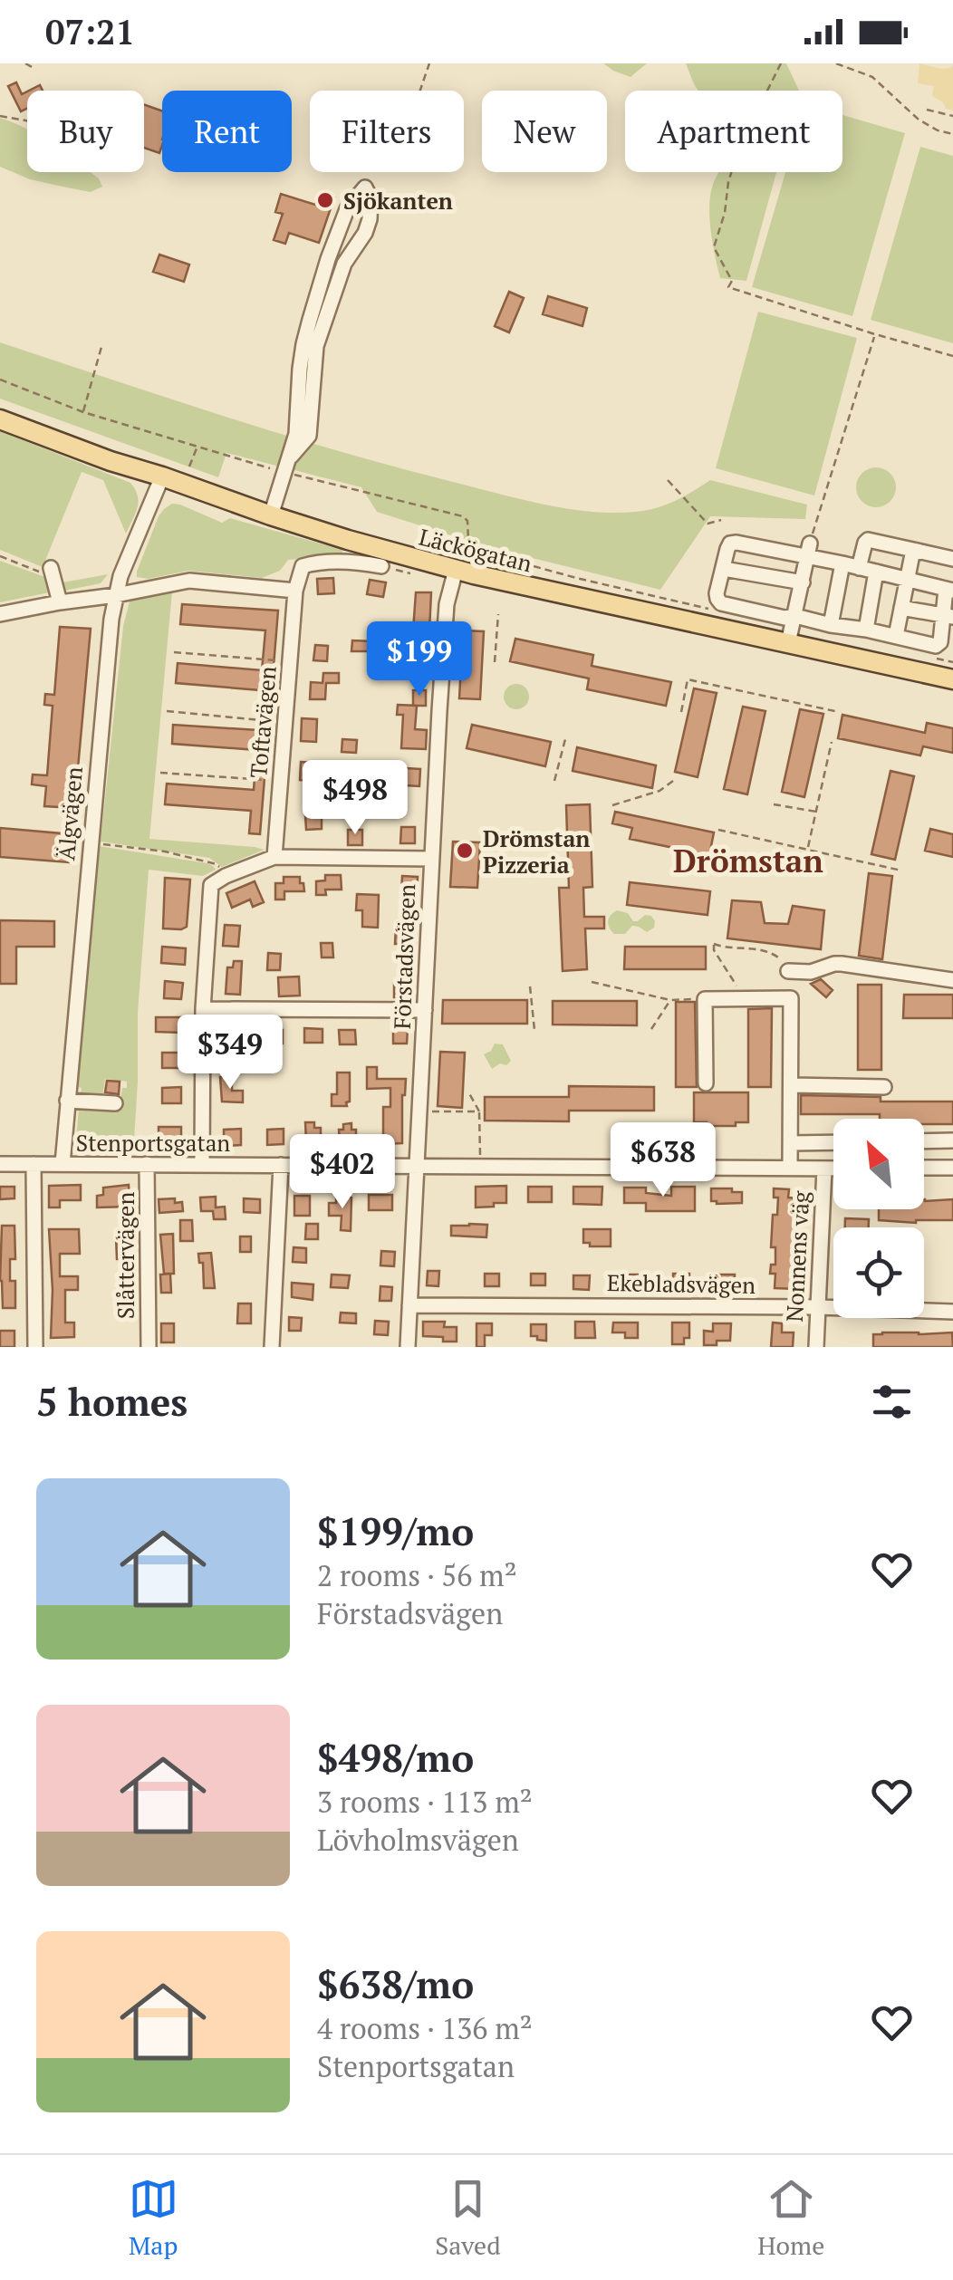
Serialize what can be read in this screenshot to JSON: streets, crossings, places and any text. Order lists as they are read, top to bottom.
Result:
{
  "streets": {
    "main road": ["Läckögatan"],
    "street": [
      "Toftavägen",
      "Älgvägen",
      "Förstadsvägen",
      "Stenportsgatan",
      "Slåttervägen",
      "Nonnens väg",
      "Ekebladsvägen"
    ]
  },
  "crossings": [
    ["Läckögatan", "Älgvägen"],
    ["Läckögatan", "Förstadsvägen"],
    ["Älgvägen", "Stenportsgatan"],
    ["Förstadsvägen", "Stenportsgatan"],
    ["Förstadsvägen", "Ekebladsvägen"],
    ["Stenportsgatan", "Slåttervägen"],
    ["Stenportsgatan", "Nonnens väg"],
    ["Nonnens väg", "Ekebladsvägen"]
  ],
  "districts": ["Drömstan"],
  "places": ["Sjökanten", "Drömstan Pizzeria"],
  "north": "top left",
  "page": {
    "status": "07:21",
    "chip": [
      "Buy",
      "Rent",
      "Filters",
      "New",
      "Apartment"
    ],
    "price": [
      "$199",
      "$498",
      "$349",
      "$638",
      "$402"
    ],
    "heading": "5 homes",
    "list": [
      {
        "name": "$199/mo",
        "note": "2 rooms · 56 m² · Förstadsvägen"
      },
      {
        "name": "$498/mo",
        "note": "3 rooms · 113 m² · Lövholmsvägen"
      },
      {
        "name": "$638/mo",
        "note": "4 rooms · 136 m² · Stenportsgatan"
      }
    ],
    "tabs": ["Map", "Saved", "Home"]
  }
}
